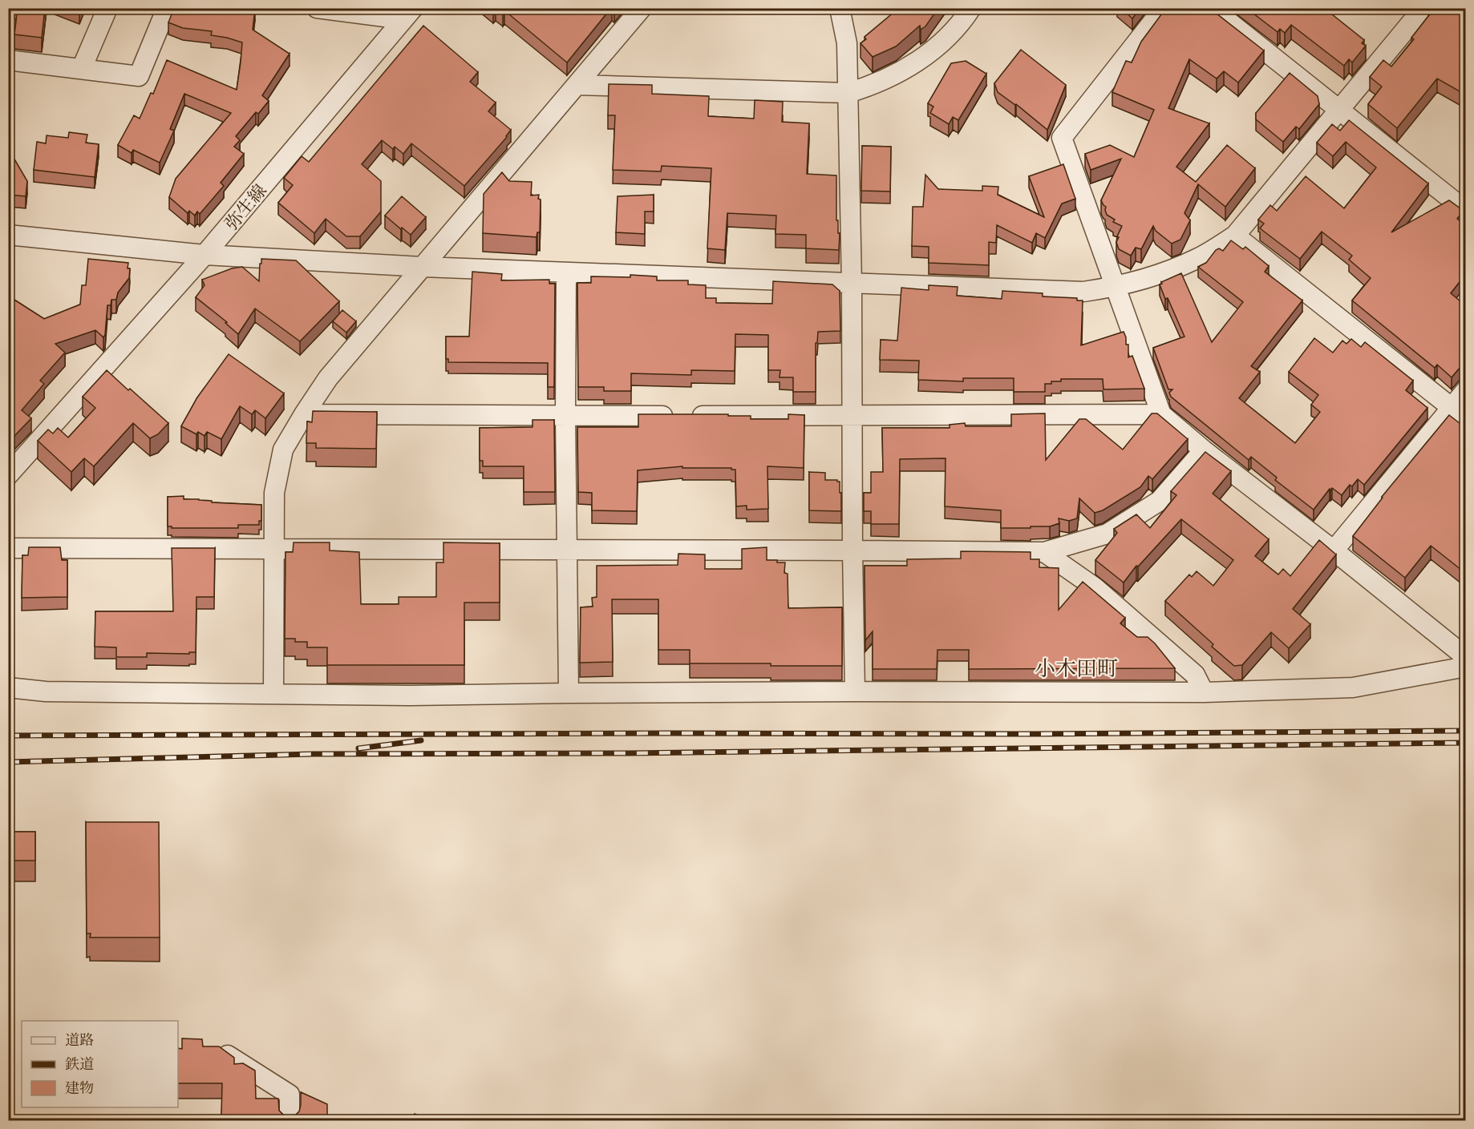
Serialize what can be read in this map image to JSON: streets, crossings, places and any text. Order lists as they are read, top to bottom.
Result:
{
  "streets": {
    "street": ["弥生線"]
  },
  "districts": ["小木田町"],
  "legend": ["道路", "鉄道", "建物"]
}
